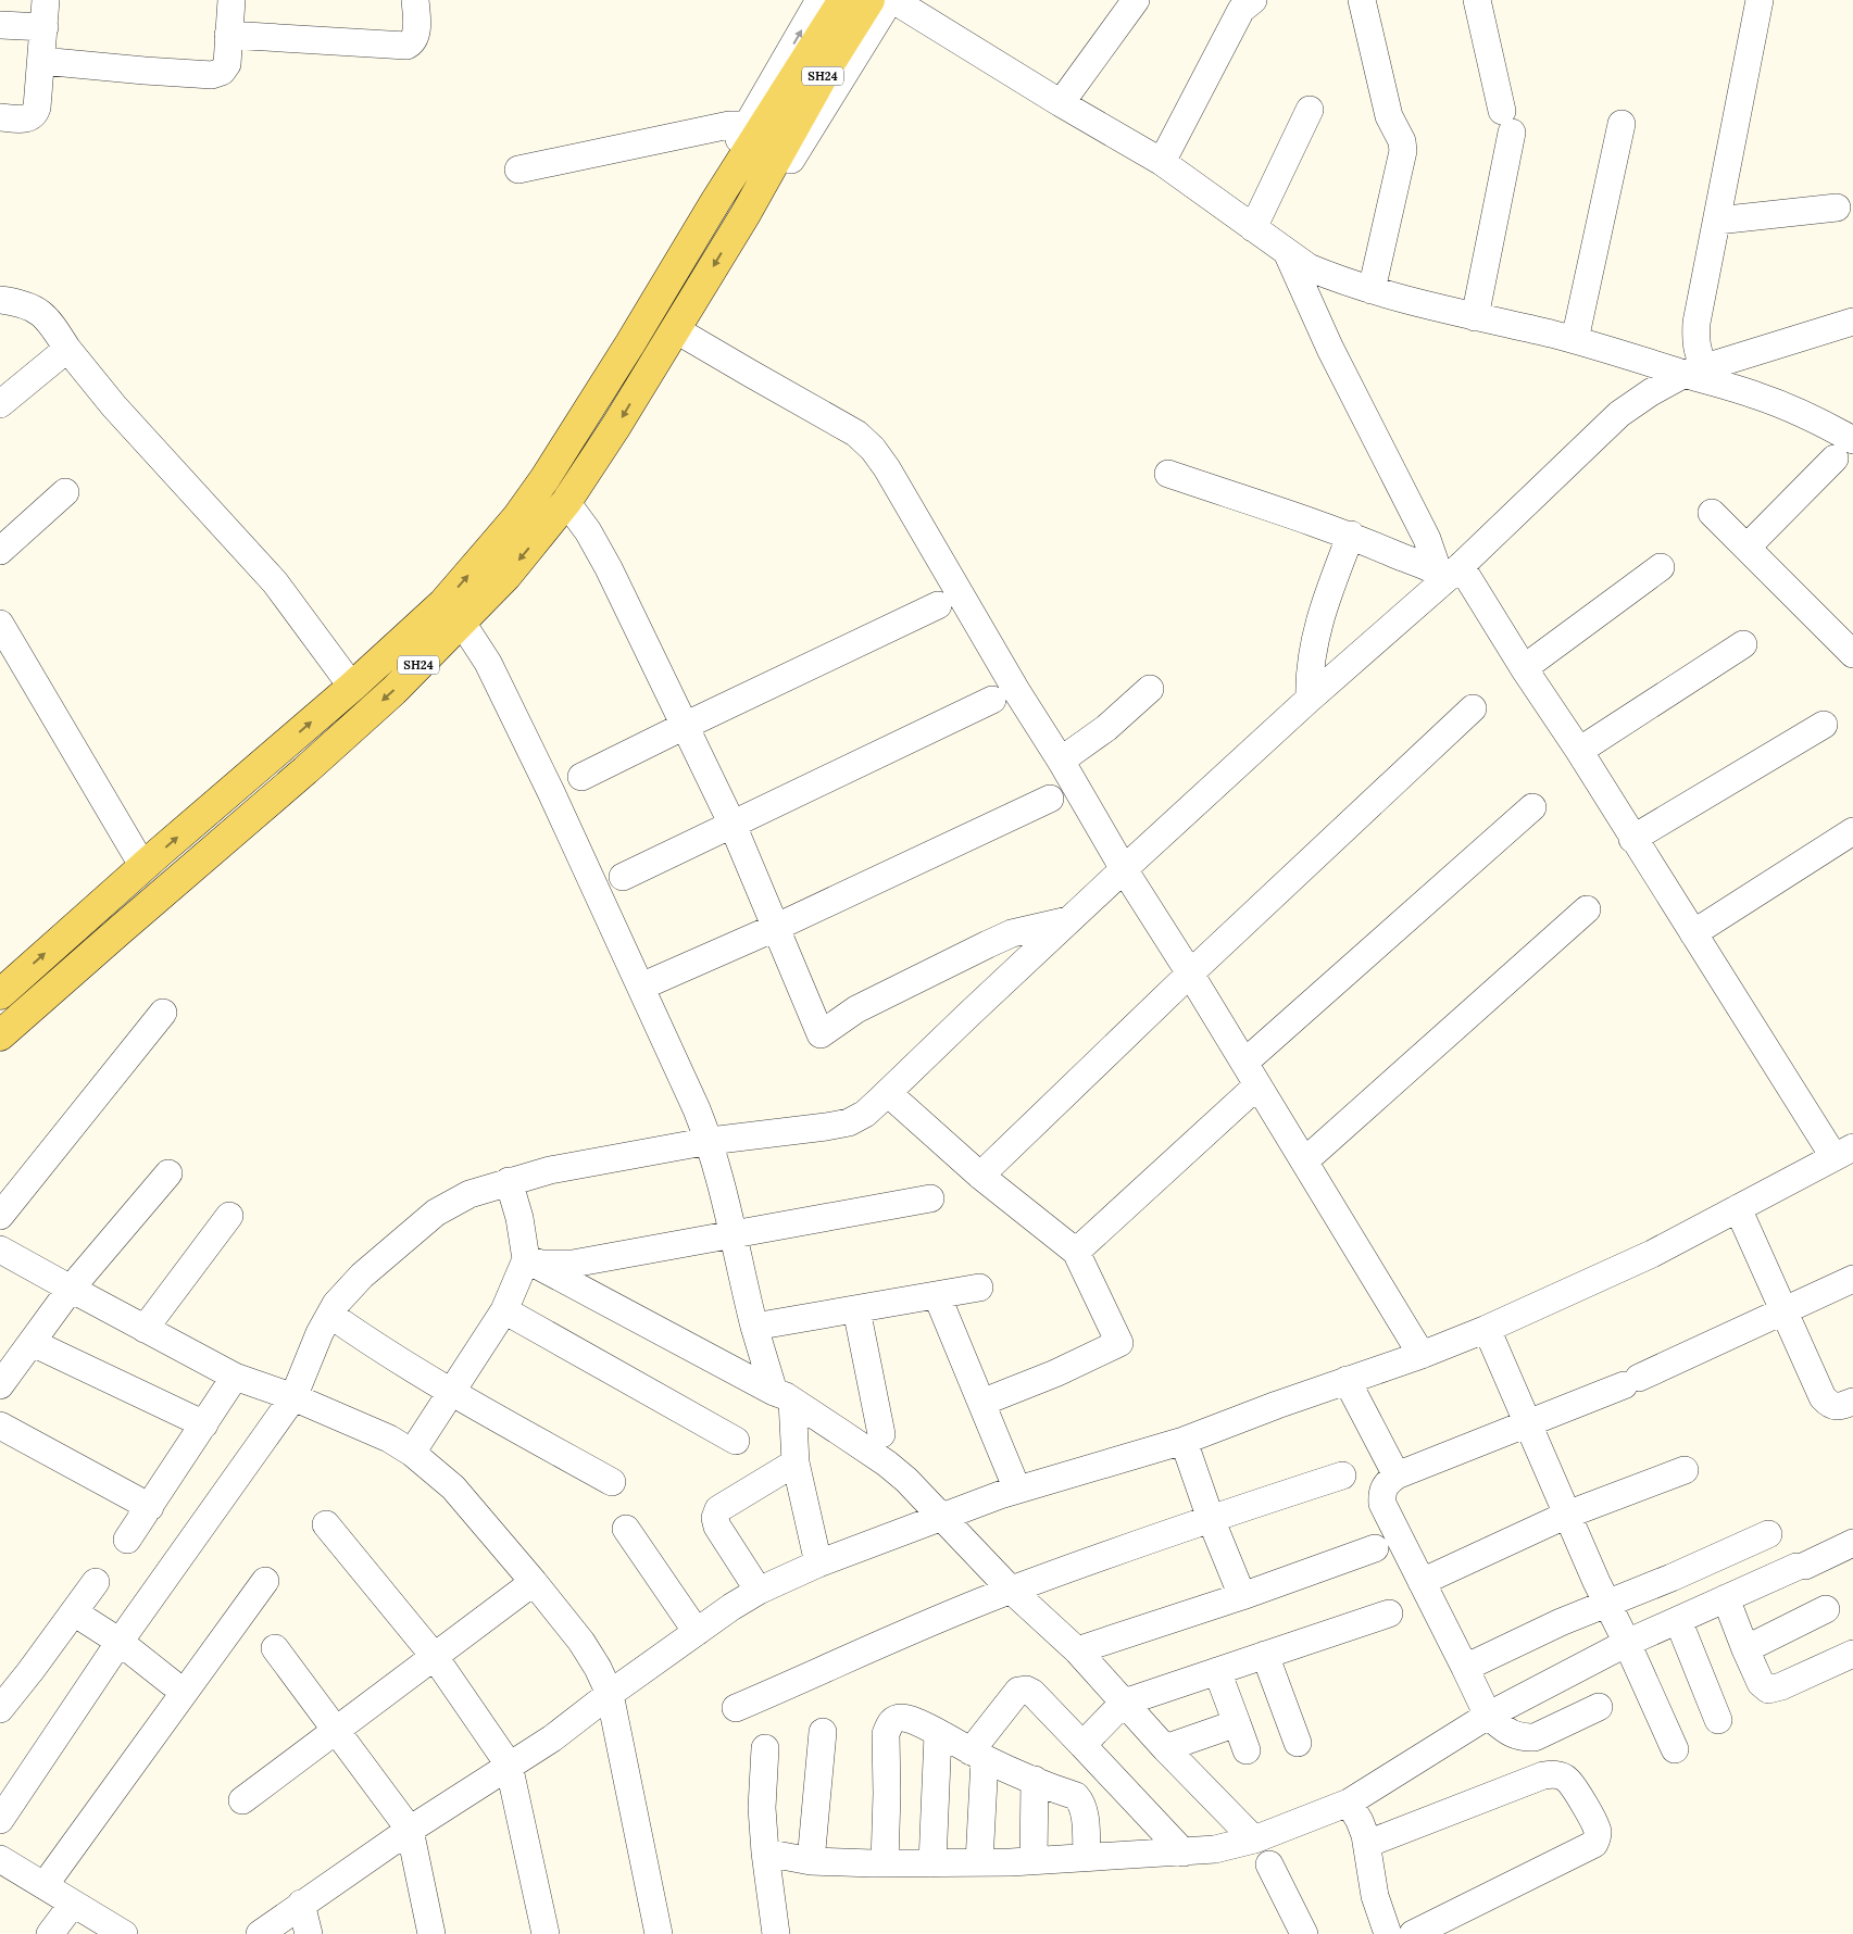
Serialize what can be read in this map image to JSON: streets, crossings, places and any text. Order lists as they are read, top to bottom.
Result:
{
  "streets": {
    "main road": ["SH24"]
  }
}
